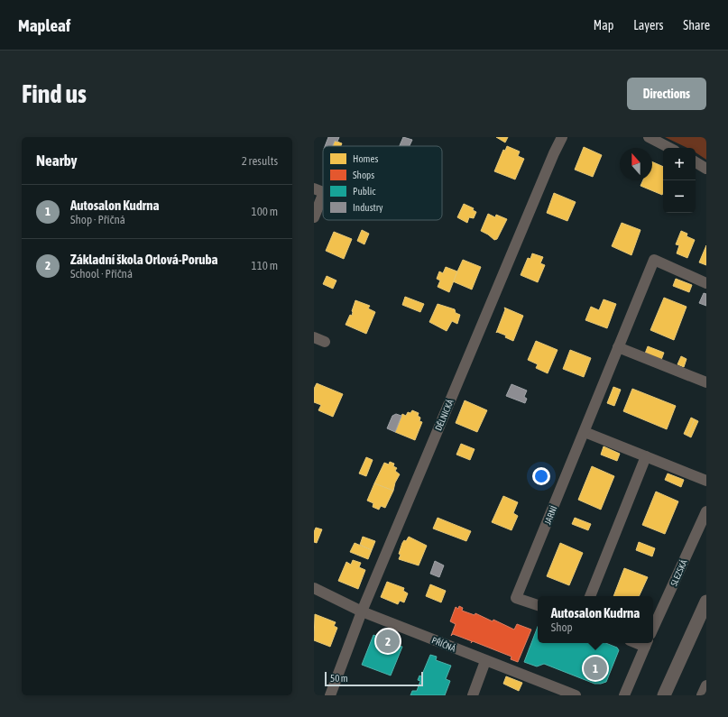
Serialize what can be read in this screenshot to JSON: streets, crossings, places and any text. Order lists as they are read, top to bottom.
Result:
{
  "streets": {
    "street": [
      "DĚLNICKÁ",
      "JARNÍ",
      "SLEZSKÁ",
      "PŘÍČNÁ"
    ]
  },
  "crossings": [
    ["DĚLNICKÁ", "PŘÍČNÁ"]
  ],
  "legend": [
    "Homes",
    "Shops",
    "Public",
    "Industry"
  ],
  "scale_bar": "50 m",
  "north": "top",
  "page": {
    "header": "Mapleaf",
    "nav": ["Map", "Layers", "Share"],
    "buttons": "Directions",
    "title": "Find us",
    "heading": ["Nearby", "2 results"],
    "map_buttons": ["+", "−"],
    "list": [
      {
        "mark": "1",
        "name": "Autosalon Kudrna",
        "note": "Shop · Příčná",
        "value": "100 m"
      },
      {
        "mark": "2",
        "name": "Základní škola Orlová-Poruba",
        "note": "School · Příčná",
        "value": "110 m"
      }
    ],
    "popup": ["Autosalon Kudrna", "Shop"],
    "pins": ["2", "1"],
    "scale": "50 m"
  }
}
